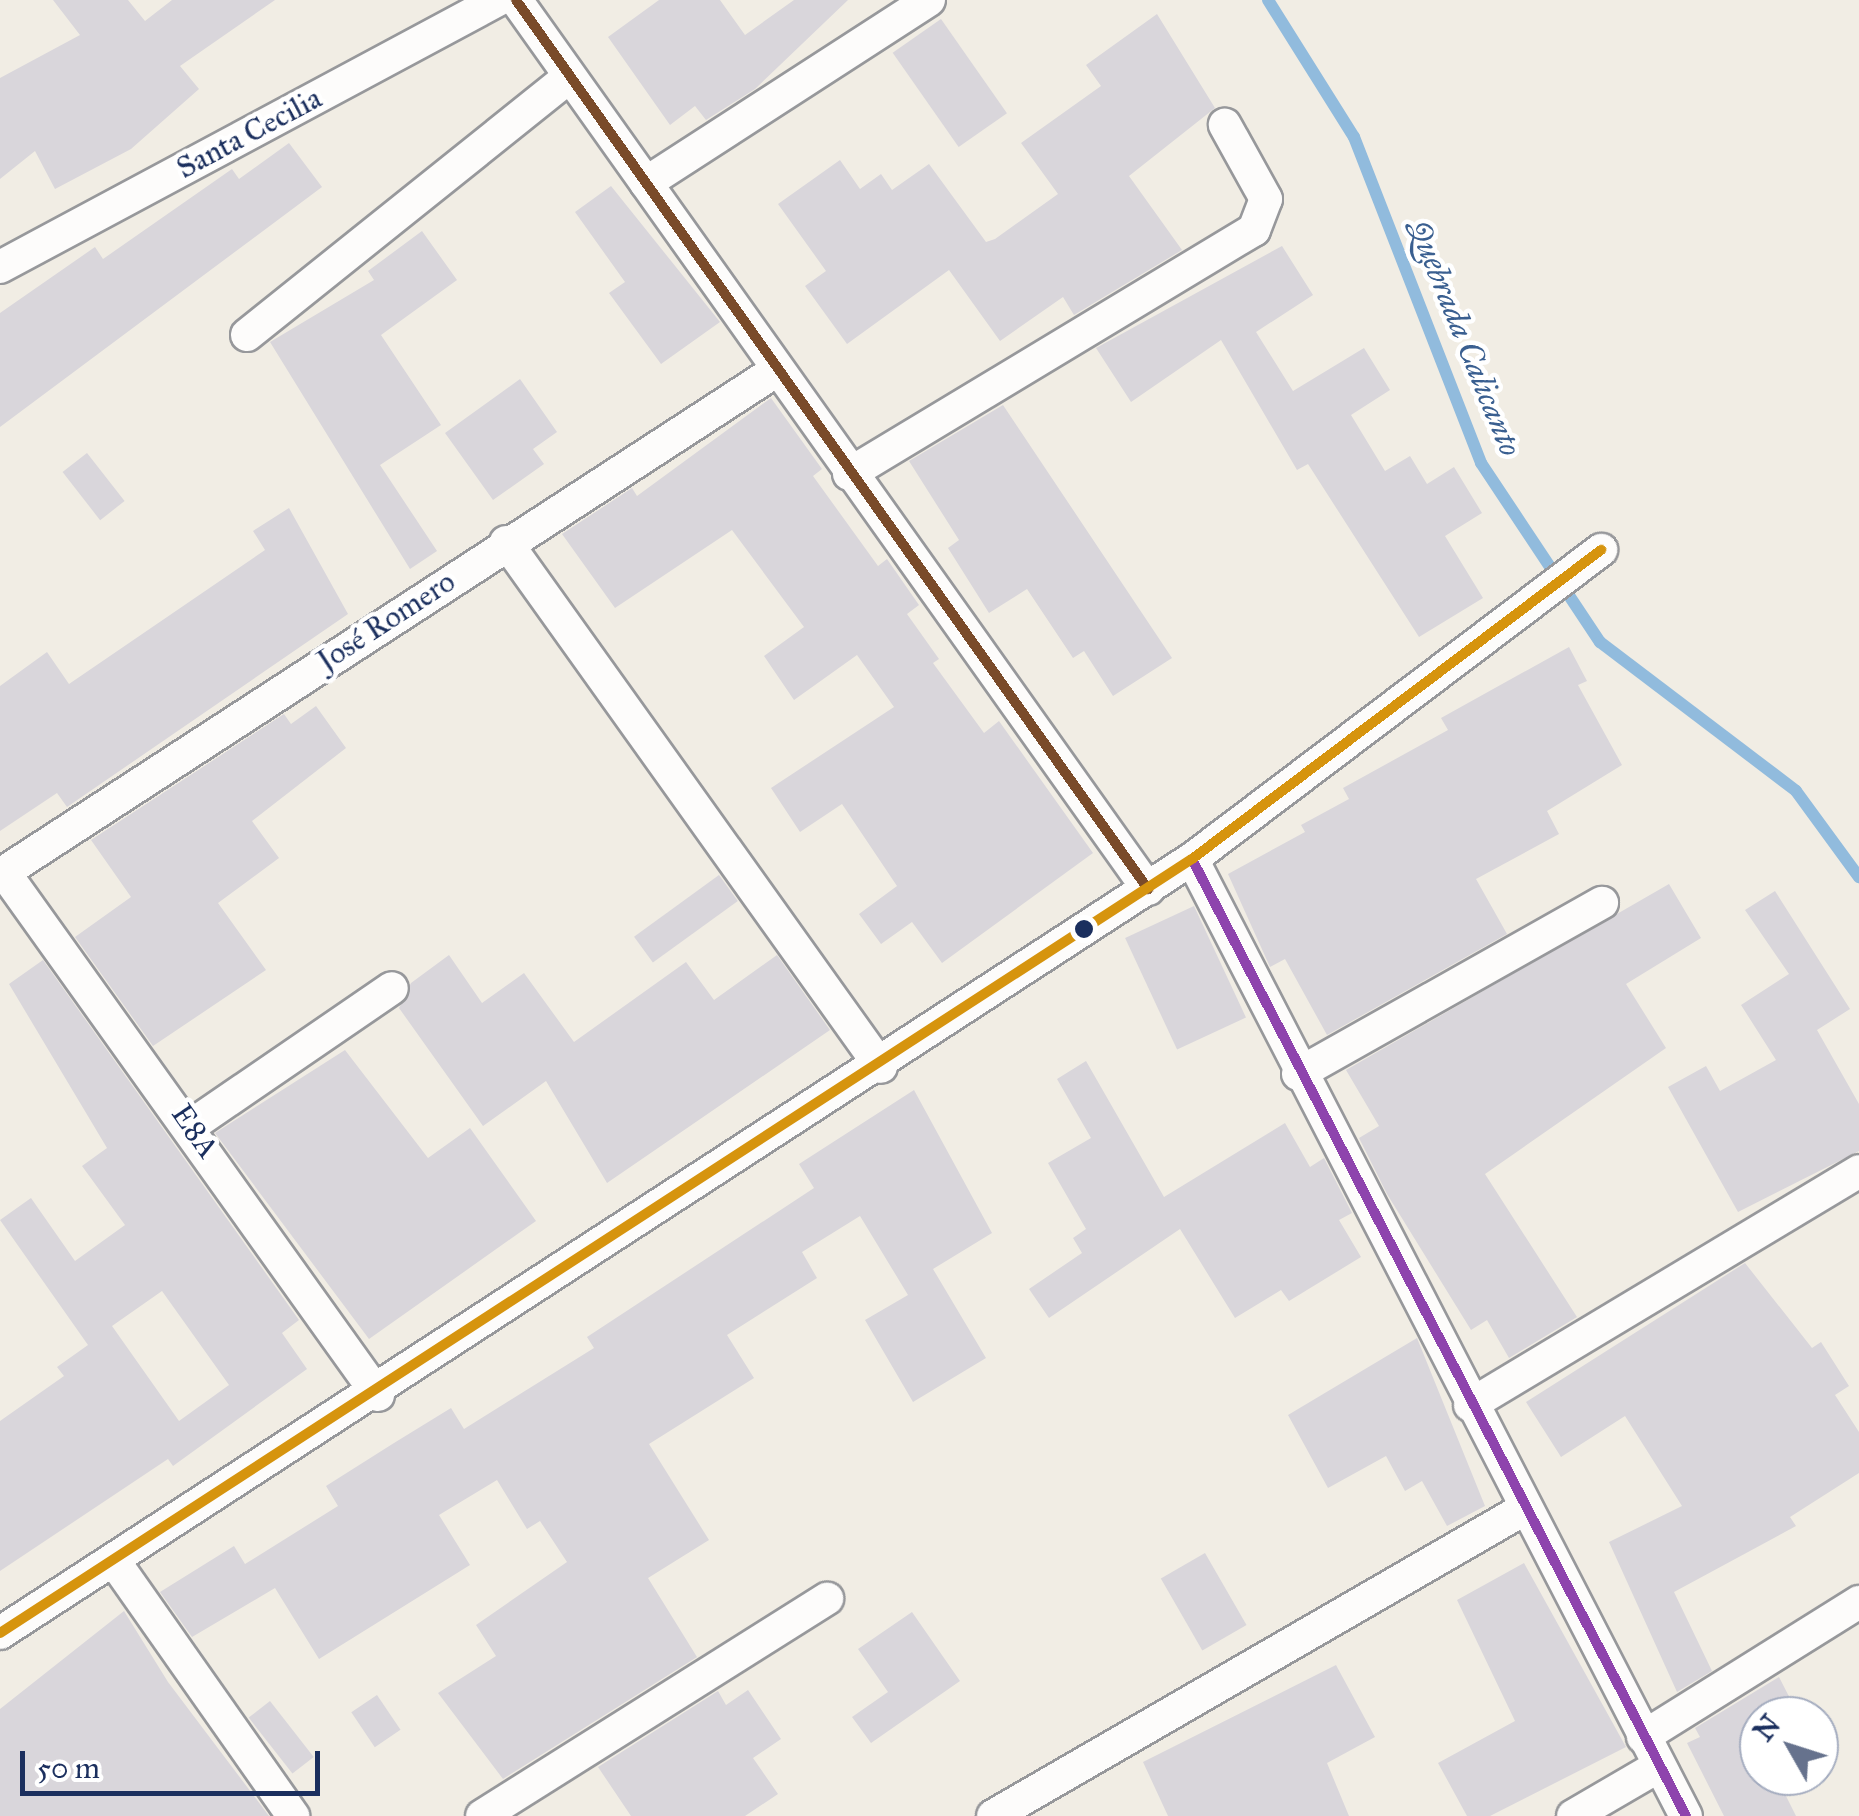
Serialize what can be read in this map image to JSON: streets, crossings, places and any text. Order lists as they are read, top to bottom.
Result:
{
  "streets": {
    "street": ["Santa Cecilia", "José Romero", "E8A"]
  },
  "crossings": [
    ["José Romero", "E8A"]
  ],
  "water": ["Quebrada Calicanto"],
  "scale_bar": "50 m",
  "north": "top left"
}
